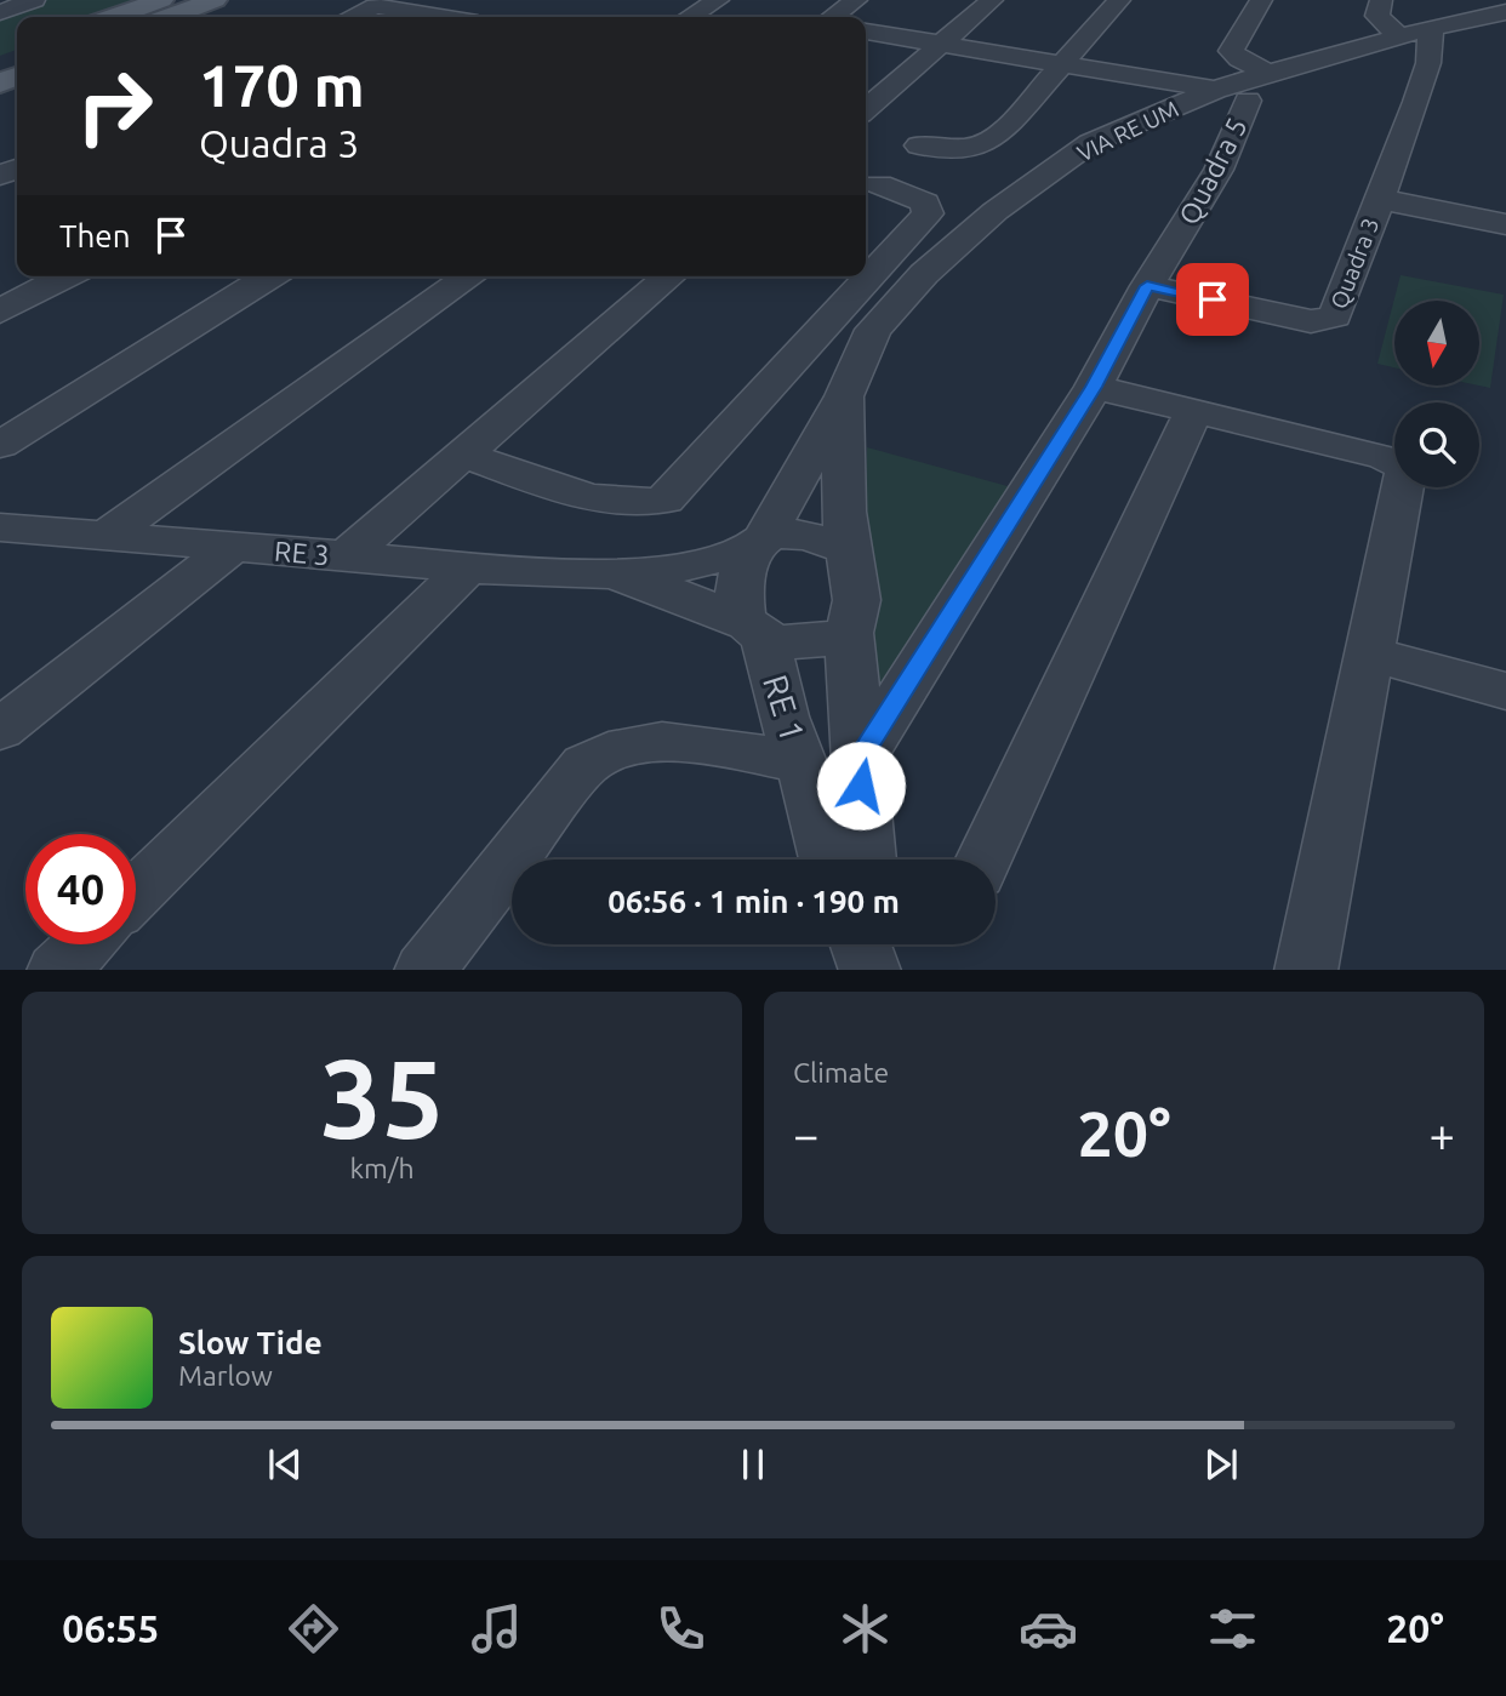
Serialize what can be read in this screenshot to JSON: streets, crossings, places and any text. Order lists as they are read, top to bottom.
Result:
{
  "streets": {
    "street": [
      "VIA RE UM",
      "Quadra 5",
      "Quadra 3",
      "RE 3",
      "RE 1"
    ]
  },
  "crossings": [
    ["VIA RE UM", "Quadra 5"],
    ["VIA RE UM", "Quadra 3"],
    ["VIA RE UM", "RE 3"],
    ["VIA RE UM", "RE 1"],
    ["Quadra 5", "Quadra 3"],
    ["RE 3", "RE 1"]
  ],
  "north": "bottom",
  "page": {
    "turn": ["170 m", "Quadra 3"],
    "then": "Then",
    "limit": "40",
    "trip": "06:56 · 1 min · 190 m",
    "tile": [
      ["35", "km/h"],
      "Climate"
    ],
    "heat": ["−", "20°", "+"],
    "song": ["Slow Tide", "Marlow"],
    "tabs": ["06:55", "20°"]
  }
}
